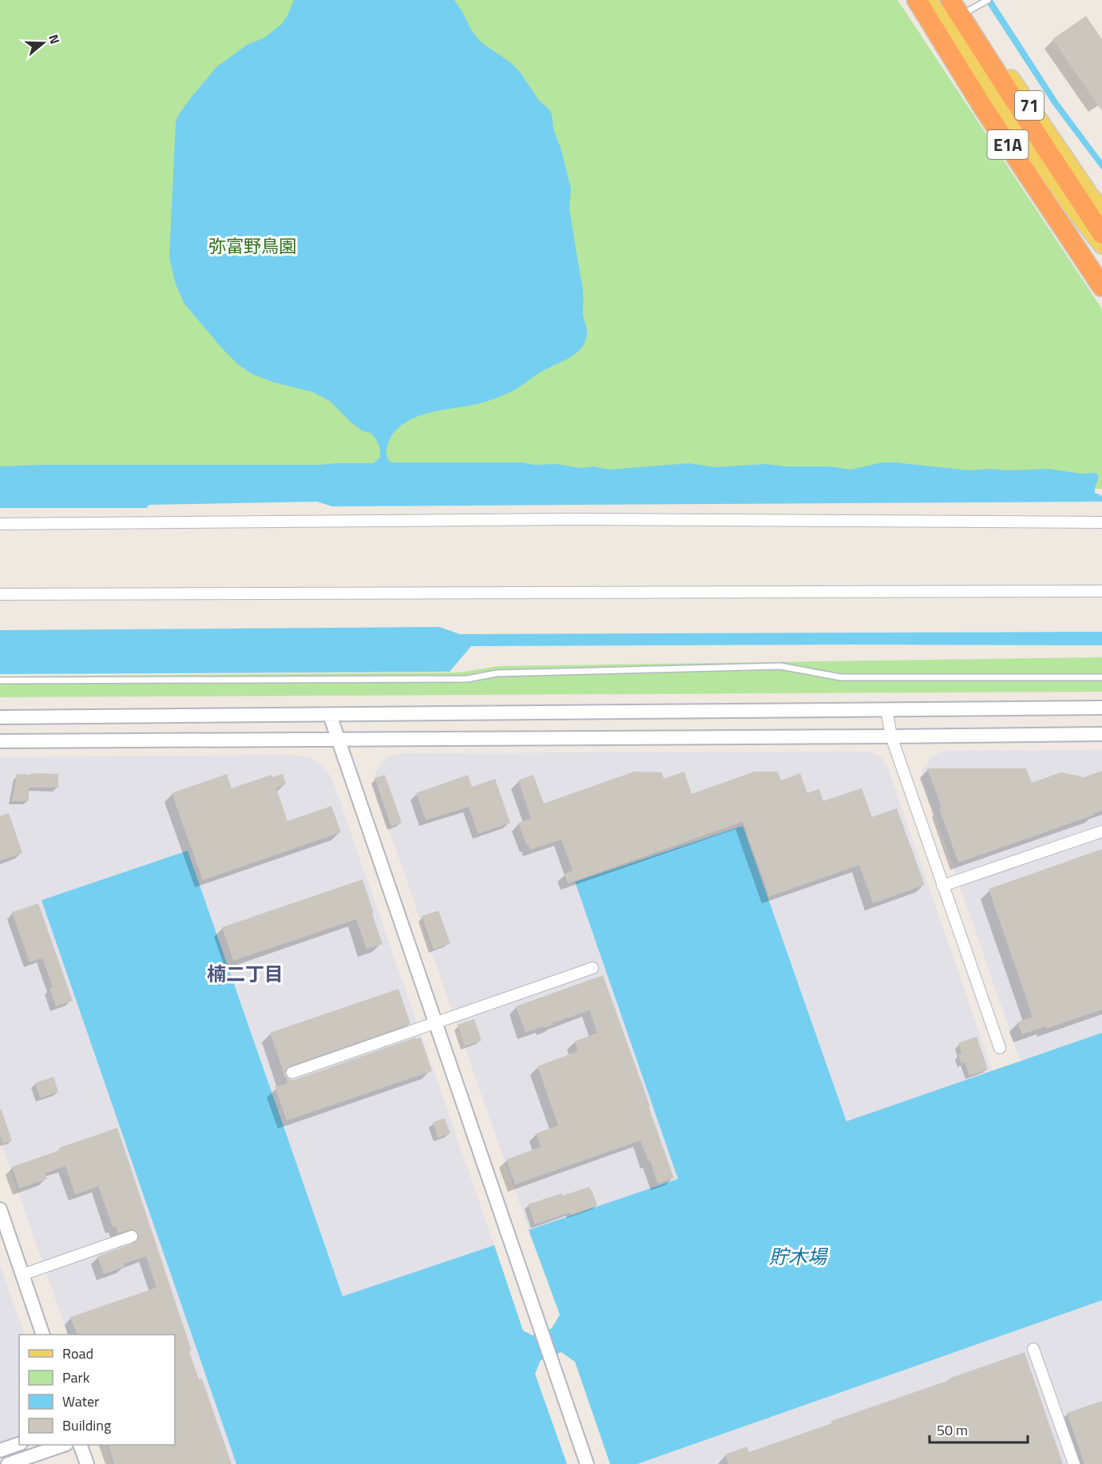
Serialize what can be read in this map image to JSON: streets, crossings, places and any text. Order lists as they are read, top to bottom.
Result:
{
  "streets": {
    "highway": ["E1A"],
    "main road": ["71"]
  },
  "districts": ["楠二丁目"],
  "water": ["貯木場"],
  "parks": ["弥富野鳥園"],
  "legend": [
    "Road",
    "Park",
    "Water",
    "Building"
  ],
  "scale_bar": "50 m",
  "north": "right"
}
